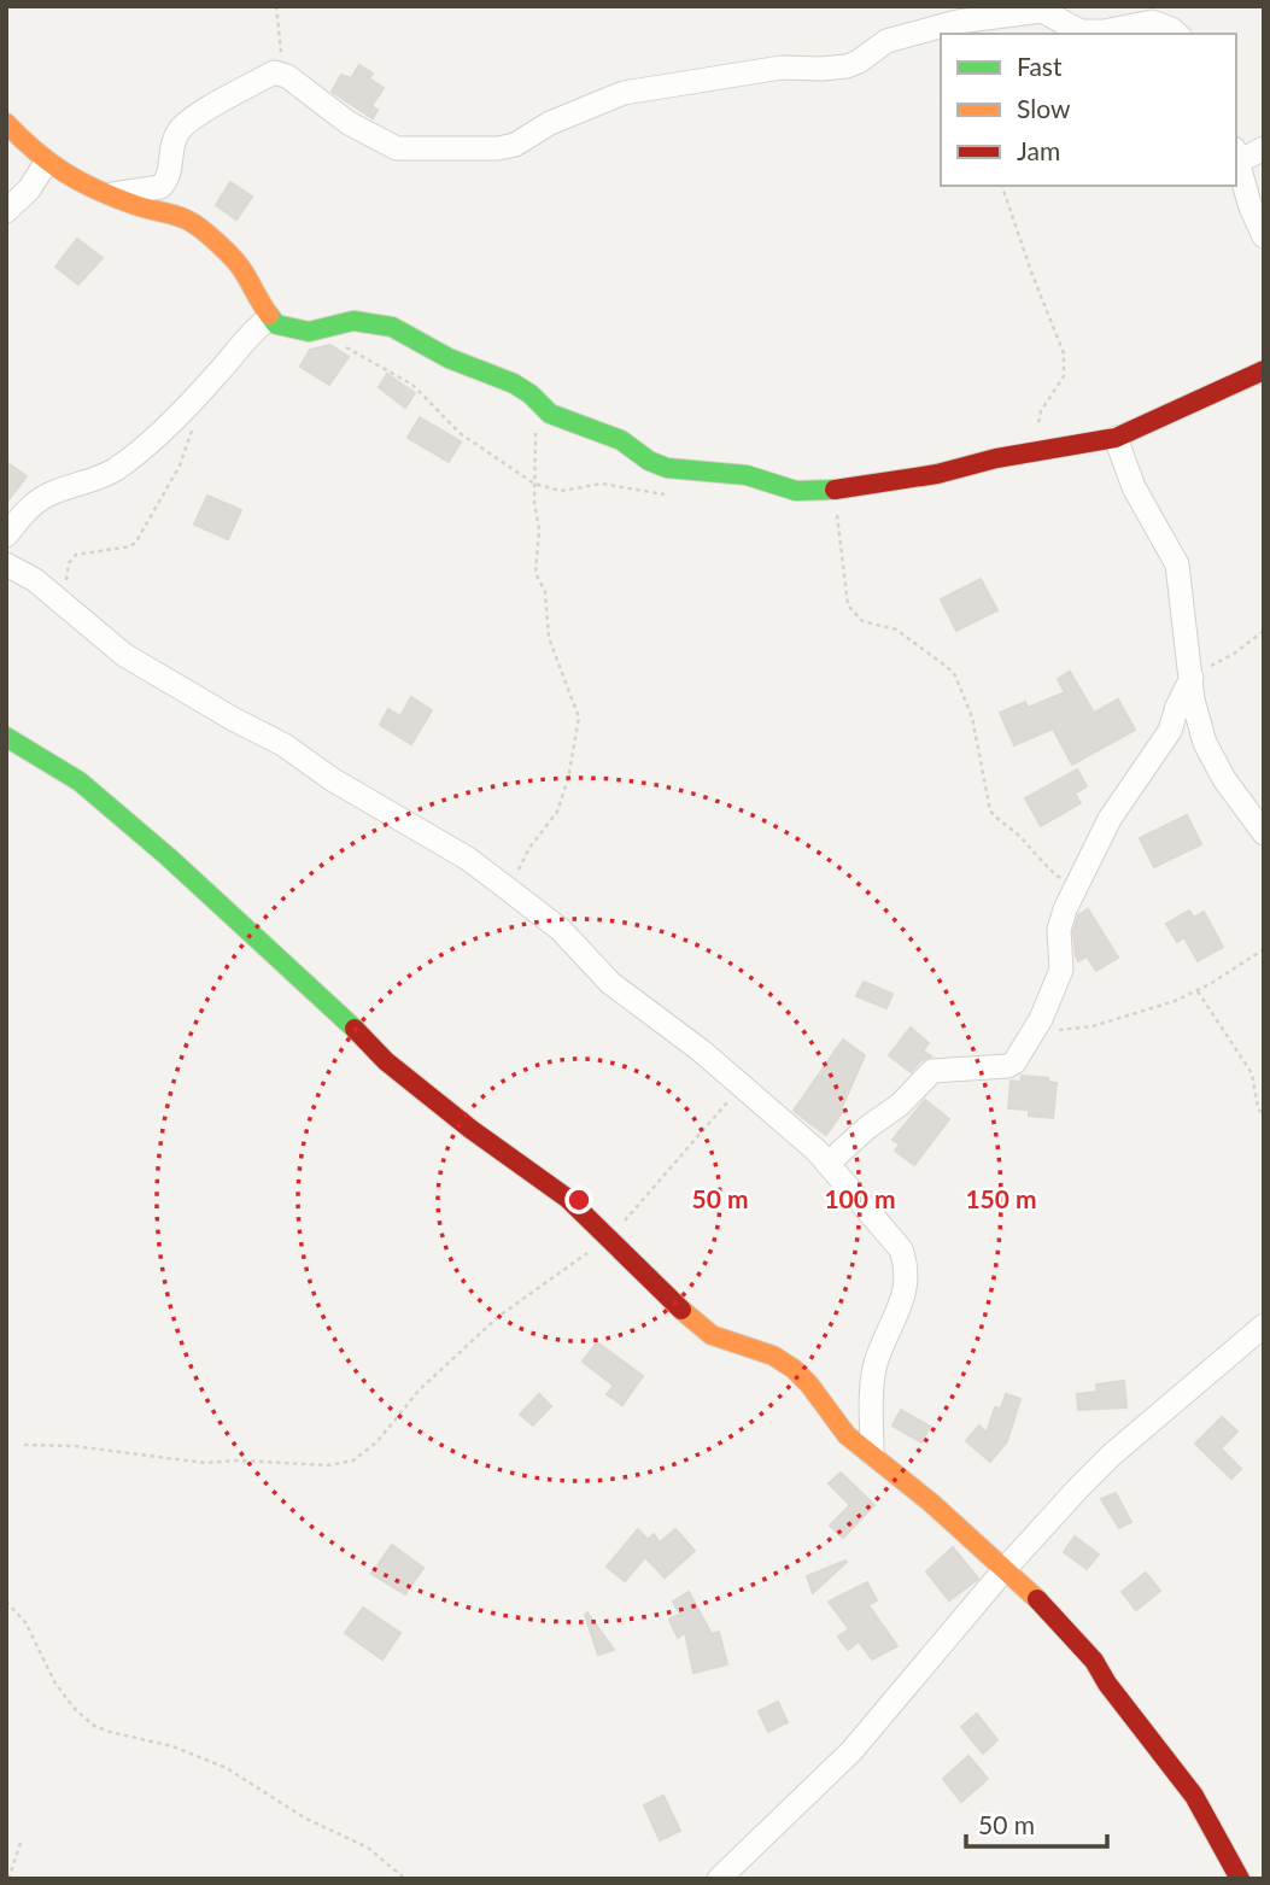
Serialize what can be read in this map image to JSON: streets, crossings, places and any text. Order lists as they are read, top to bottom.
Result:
{
  "legend": ["Fast", "Slow", "Jam"],
  "scale_bar": "50 m",
  "rings": ["50 m", "100 m", "150 m"]
}
